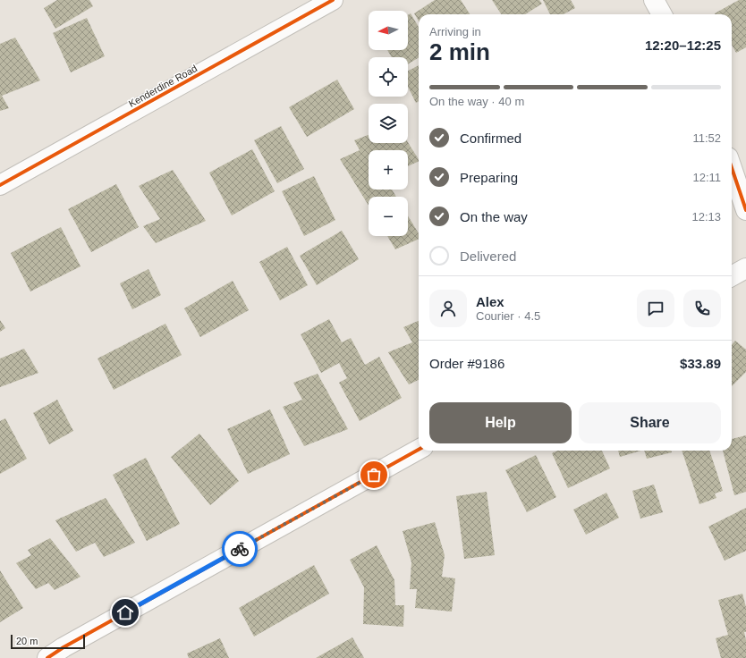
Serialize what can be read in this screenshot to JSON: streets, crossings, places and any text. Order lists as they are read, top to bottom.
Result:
{
  "streets": {
    "street": ["Kenderdine Road"]
  },
  "scale_bar": "20 m",
  "north": "left",
  "page": {
    "map_buttons": ["+", "−"],
    "heading": ["2 min", "Arriving in", "12:20–12:25"],
    "panel": [
      "Alex",
      "Courier · 4.5",
      "Order #9186",
      "$33.89"
    ],
    "bar": "On the way · 40 m",
    "list": [
      ["Confirmed", "11:52"],
      ["Preparing", "12:11"],
      ["On the way", "12:13"],
      "Delivered"
    ],
    "buttons": ["Help", "Share"],
    "scale": "20 m"
  }
}
